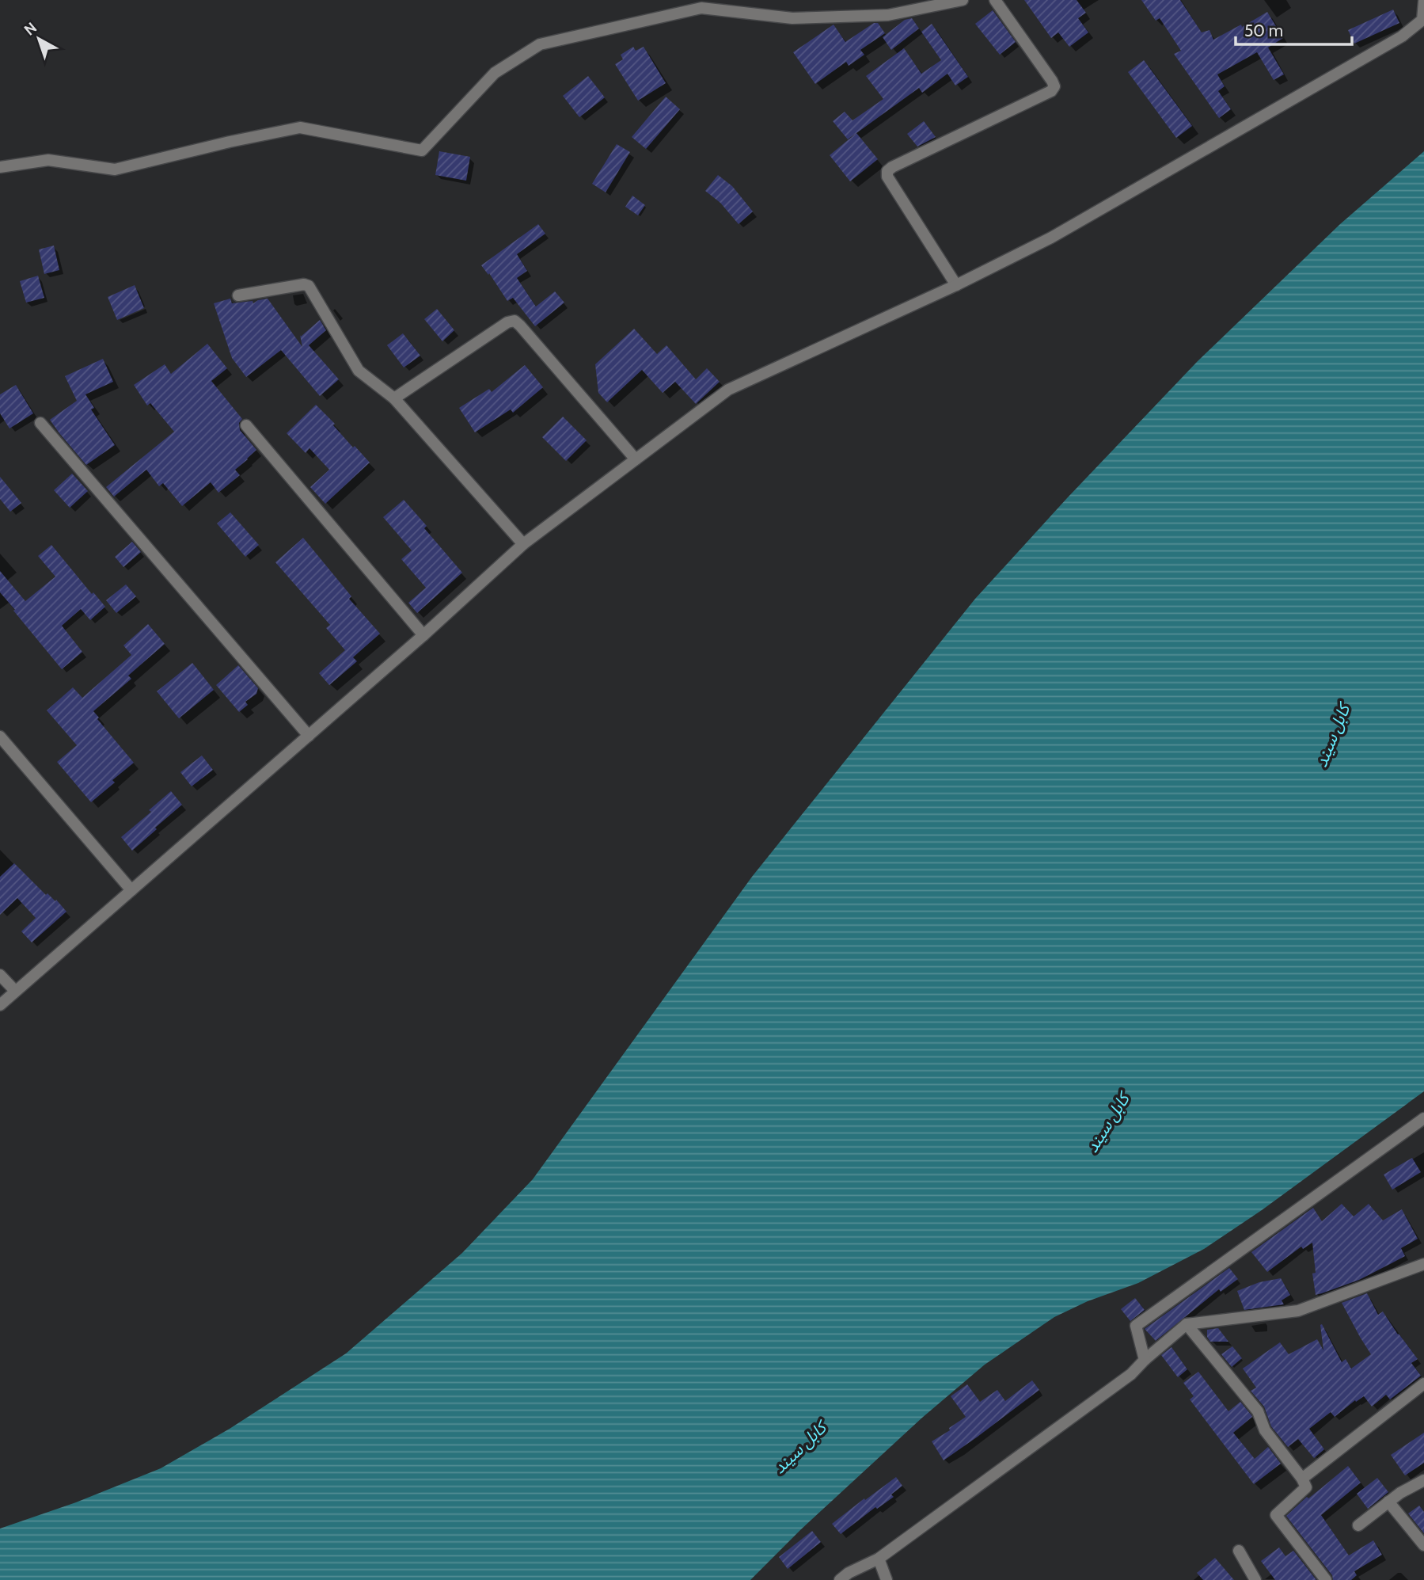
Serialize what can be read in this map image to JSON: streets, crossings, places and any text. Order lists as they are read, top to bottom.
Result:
{
  "water": ["کابل سيند"],
  "scale_bar": "50 m",
  "north": "top left"
}
